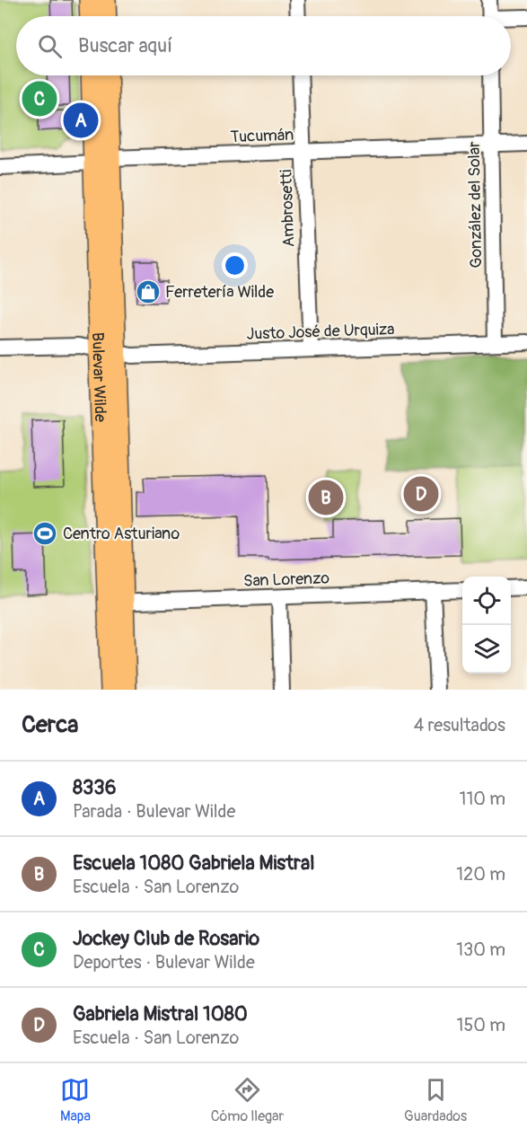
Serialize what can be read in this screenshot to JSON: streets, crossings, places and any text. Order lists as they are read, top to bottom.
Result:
{
  "streets": {
    "main road": ["Bulevar Wilde"],
    "street": [
      "Tucumán",
      "González del Solar",
      "Ambrosetti",
      "Justo José de Urquiza",
      "San Lorenzo"
    ]
  },
  "crossings": [
    ["Tucumán", "González del Solar"],
    ["Tucumán", "Ambrosetti"],
    ["Tucumán", "Bulevar Wilde"],
    ["González del Solar", "Justo José de Urquiza"],
    ["Ambrosetti", "Justo José de Urquiza"],
    ["Justo José de Urquiza", "Bulevar Wilde"],
    ["Bulevar Wilde", "San Lorenzo"]
  ],
  "places": {
    "shop": ["Ferretería Wilde"],
    "sports": ["Centro Asturiano"]
  },
  "page": {
    "search": "Buscar aquí",
    "pins": [
      "C",
      "A",
      "D",
      "B"
    ],
    "heading": ["Cerca", "4 resultados"],
    "list": [
      {
        "mark": "A",
        "name": "8336",
        "note": "Parada · Bulevar Wilde",
        "value": "110 m"
      },
      {
        "mark": "B",
        "name": "Escuela 1080 Gabriela Mistral",
        "note": "Escuela · San Lorenzo",
        "value": "120 m"
      },
      {
        "mark": "C",
        "name": "Jockey Club de Rosario",
        "note": "Deportes · Bulevar Wilde",
        "value": "130 m"
      },
      {
        "mark": "D",
        "name": "Gabriela Mistral 1080",
        "note": "Escuela · San Lorenzo",
        "value": "150 m"
      }
    ],
    "nav": ["Mapa", "Cómo llegar", "Guardados"]
  }
}
